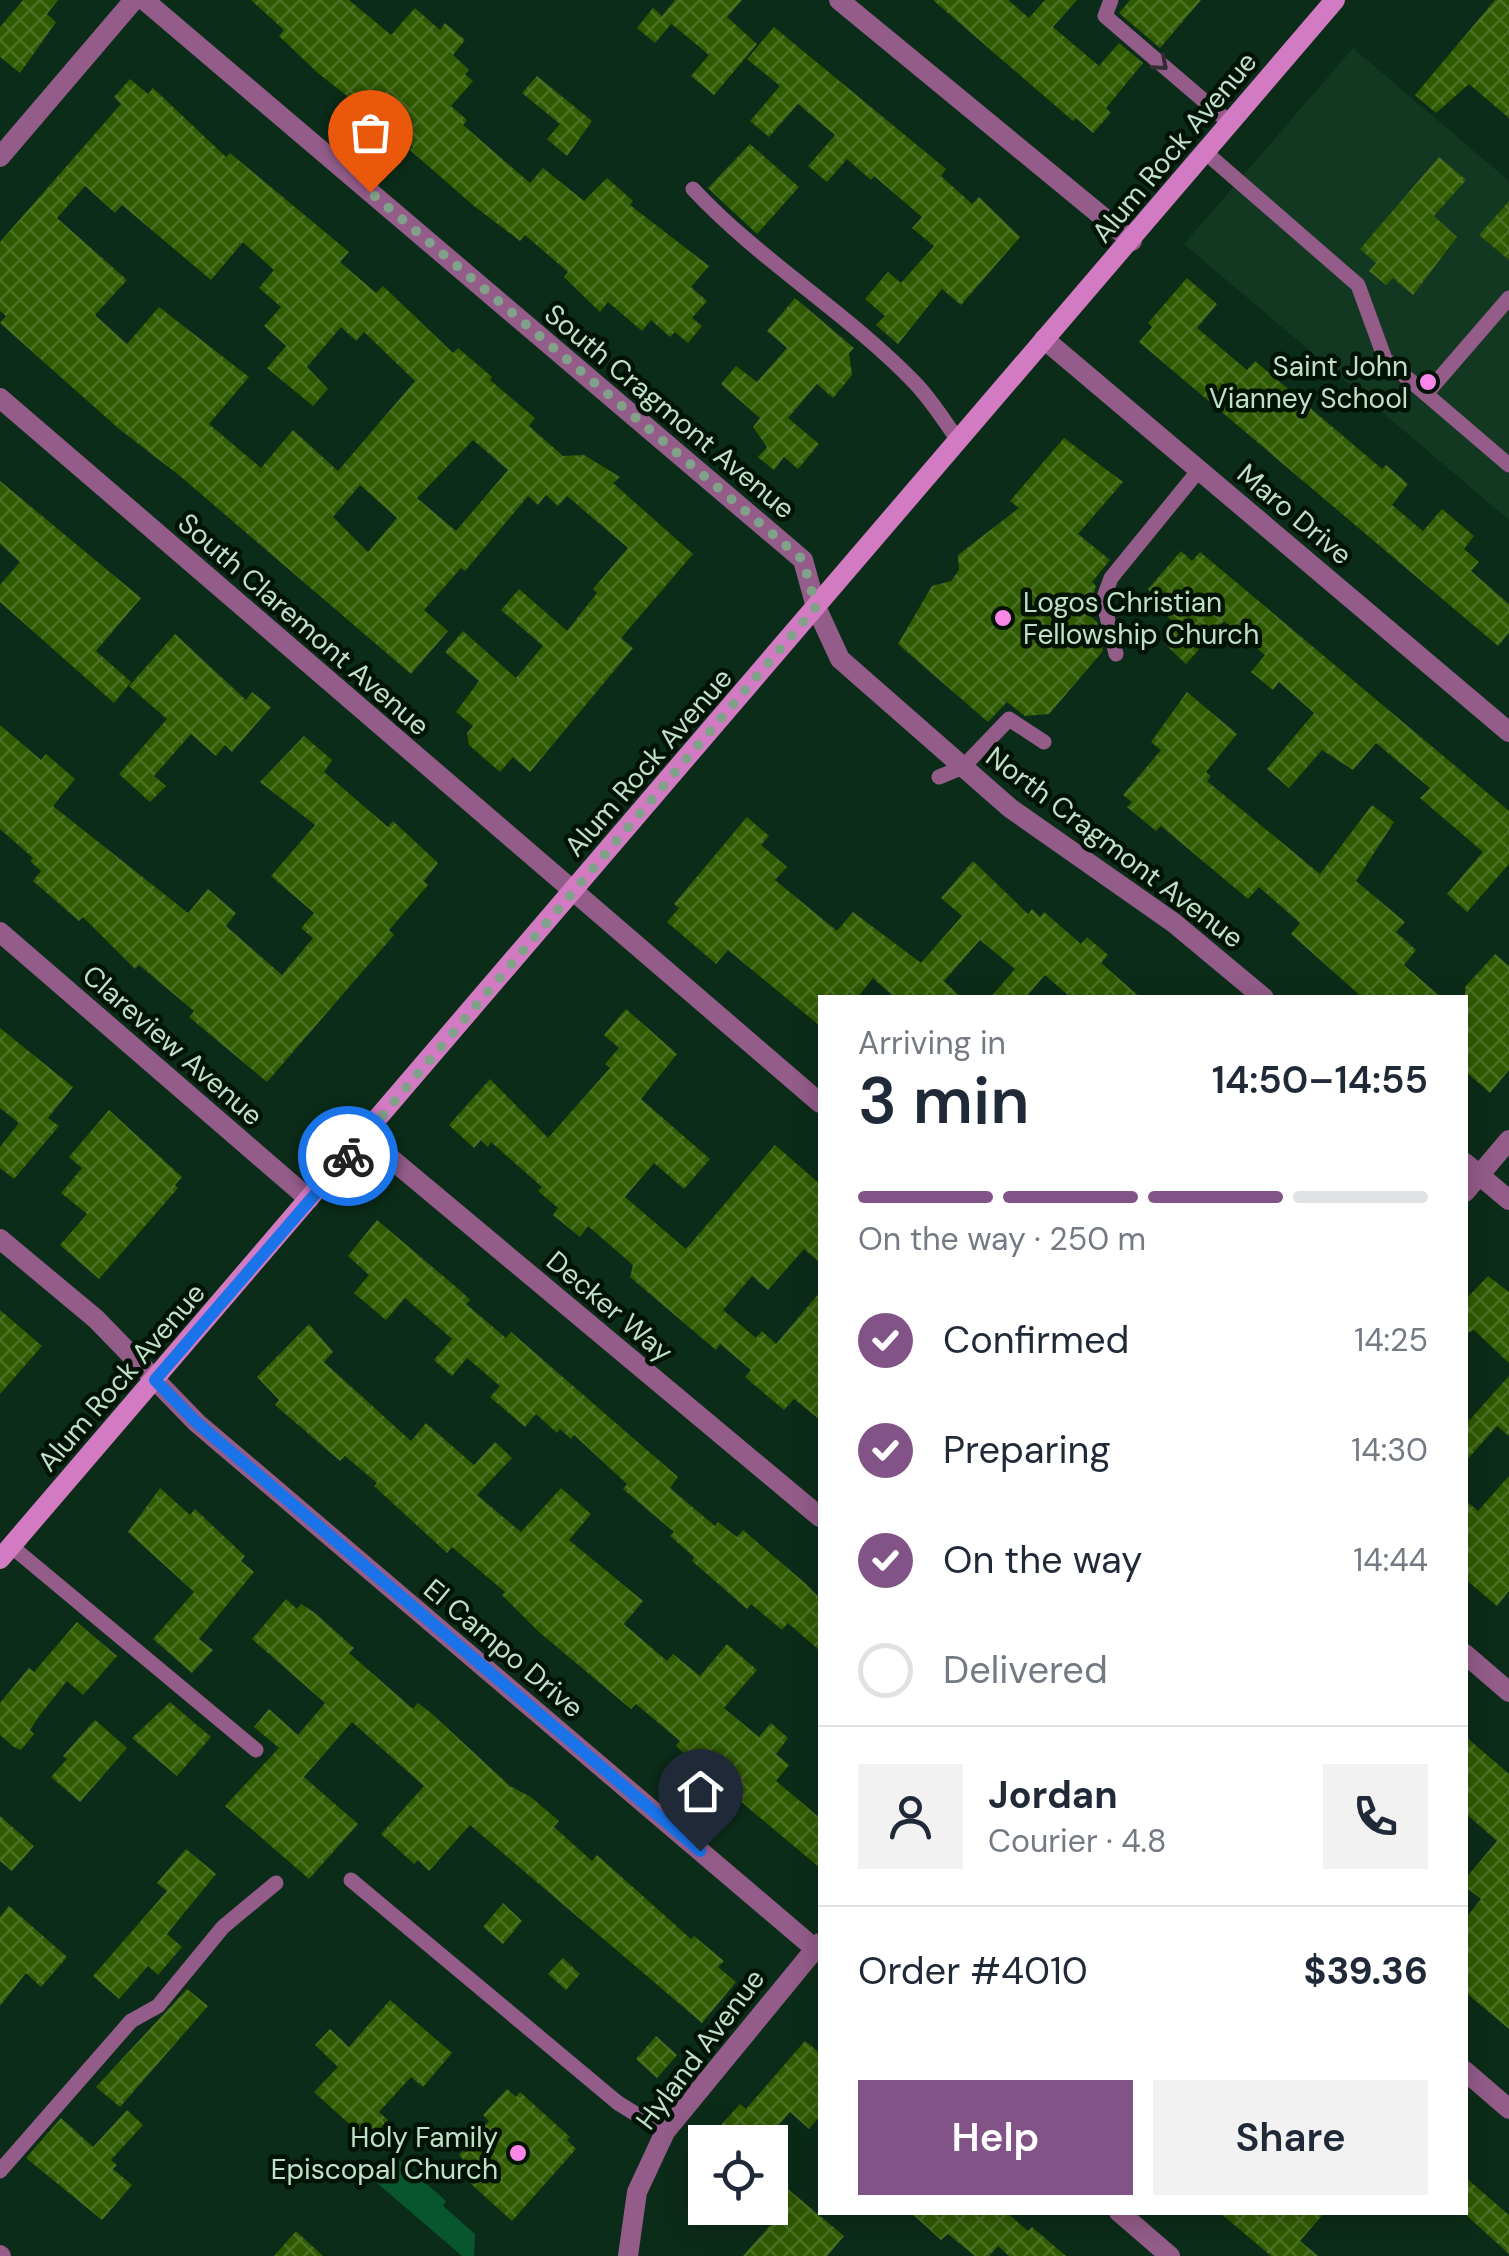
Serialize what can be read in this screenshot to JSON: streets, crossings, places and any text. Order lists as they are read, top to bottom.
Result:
{
  "streets": {
    "main road": ["Alum Rock Avenue"],
    "street": [
      "South Cragmont Avenue",
      "Maro Drive",
      "South Claremont Avenue",
      "North Cragmont Avenue",
      "Clareview Avenue",
      "Decker Way",
      "El Campo Drive",
      "Hyland Avenue"
    ]
  },
  "crossings": [
    ["Alum Rock Avenue", "South Cragmont Avenue"],
    ["Alum Rock Avenue", "Maro Drive"],
    ["Alum Rock Avenue", "South Claremont Avenue"],
    ["Alum Rock Avenue", "North Cragmont Avenue"],
    ["Alum Rock Avenue", "Clareview Avenue"],
    ["Alum Rock Avenue", "Decker Way"],
    ["Alum Rock Avenue", "El Campo Drive"],
    ["South Cragmont Avenue", "North Cragmont Avenue"],
    ["El Campo Drive", "Hyland Avenue"]
  ],
  "places": ["Saint John Vianney School", "Logos Christian Fellowship Church", "Holy Family Episcopal Church"],
  "page": {
    "heading": ["3 min", "Arriving in", "14:50–14:55"],
    "panel": [
      "Jordan",
      "Courier · 4.8",
      "Order #4010",
      "$39.36"
    ],
    "bar": "On the way · 250 m",
    "list": [
      ["Confirmed", "14:25"],
      ["Preparing", "14:30"],
      ["On the way", "14:44"],
      "Delivered"
    ],
    "buttons": ["Help", "Share"]
  }
}
